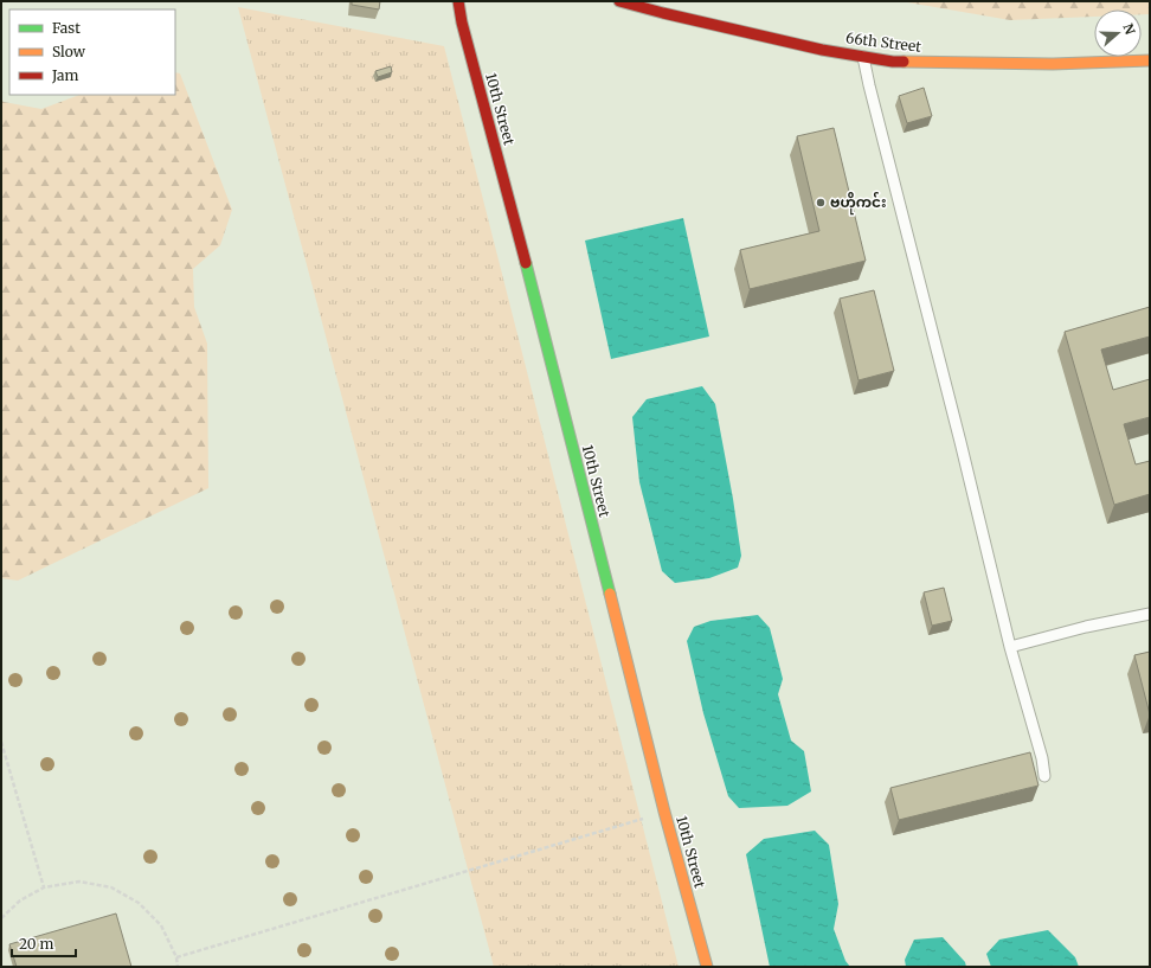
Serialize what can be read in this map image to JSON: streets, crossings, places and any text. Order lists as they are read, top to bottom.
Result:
{
  "streets": {
    "main road": ["66th Street", "10th Street"]
  },
  "places": ["ဗဟိုကင်း"],
  "legend": ["Fast", "Slow", "Jam"],
  "scale_bar": "20 m",
  "north": "right"
}
